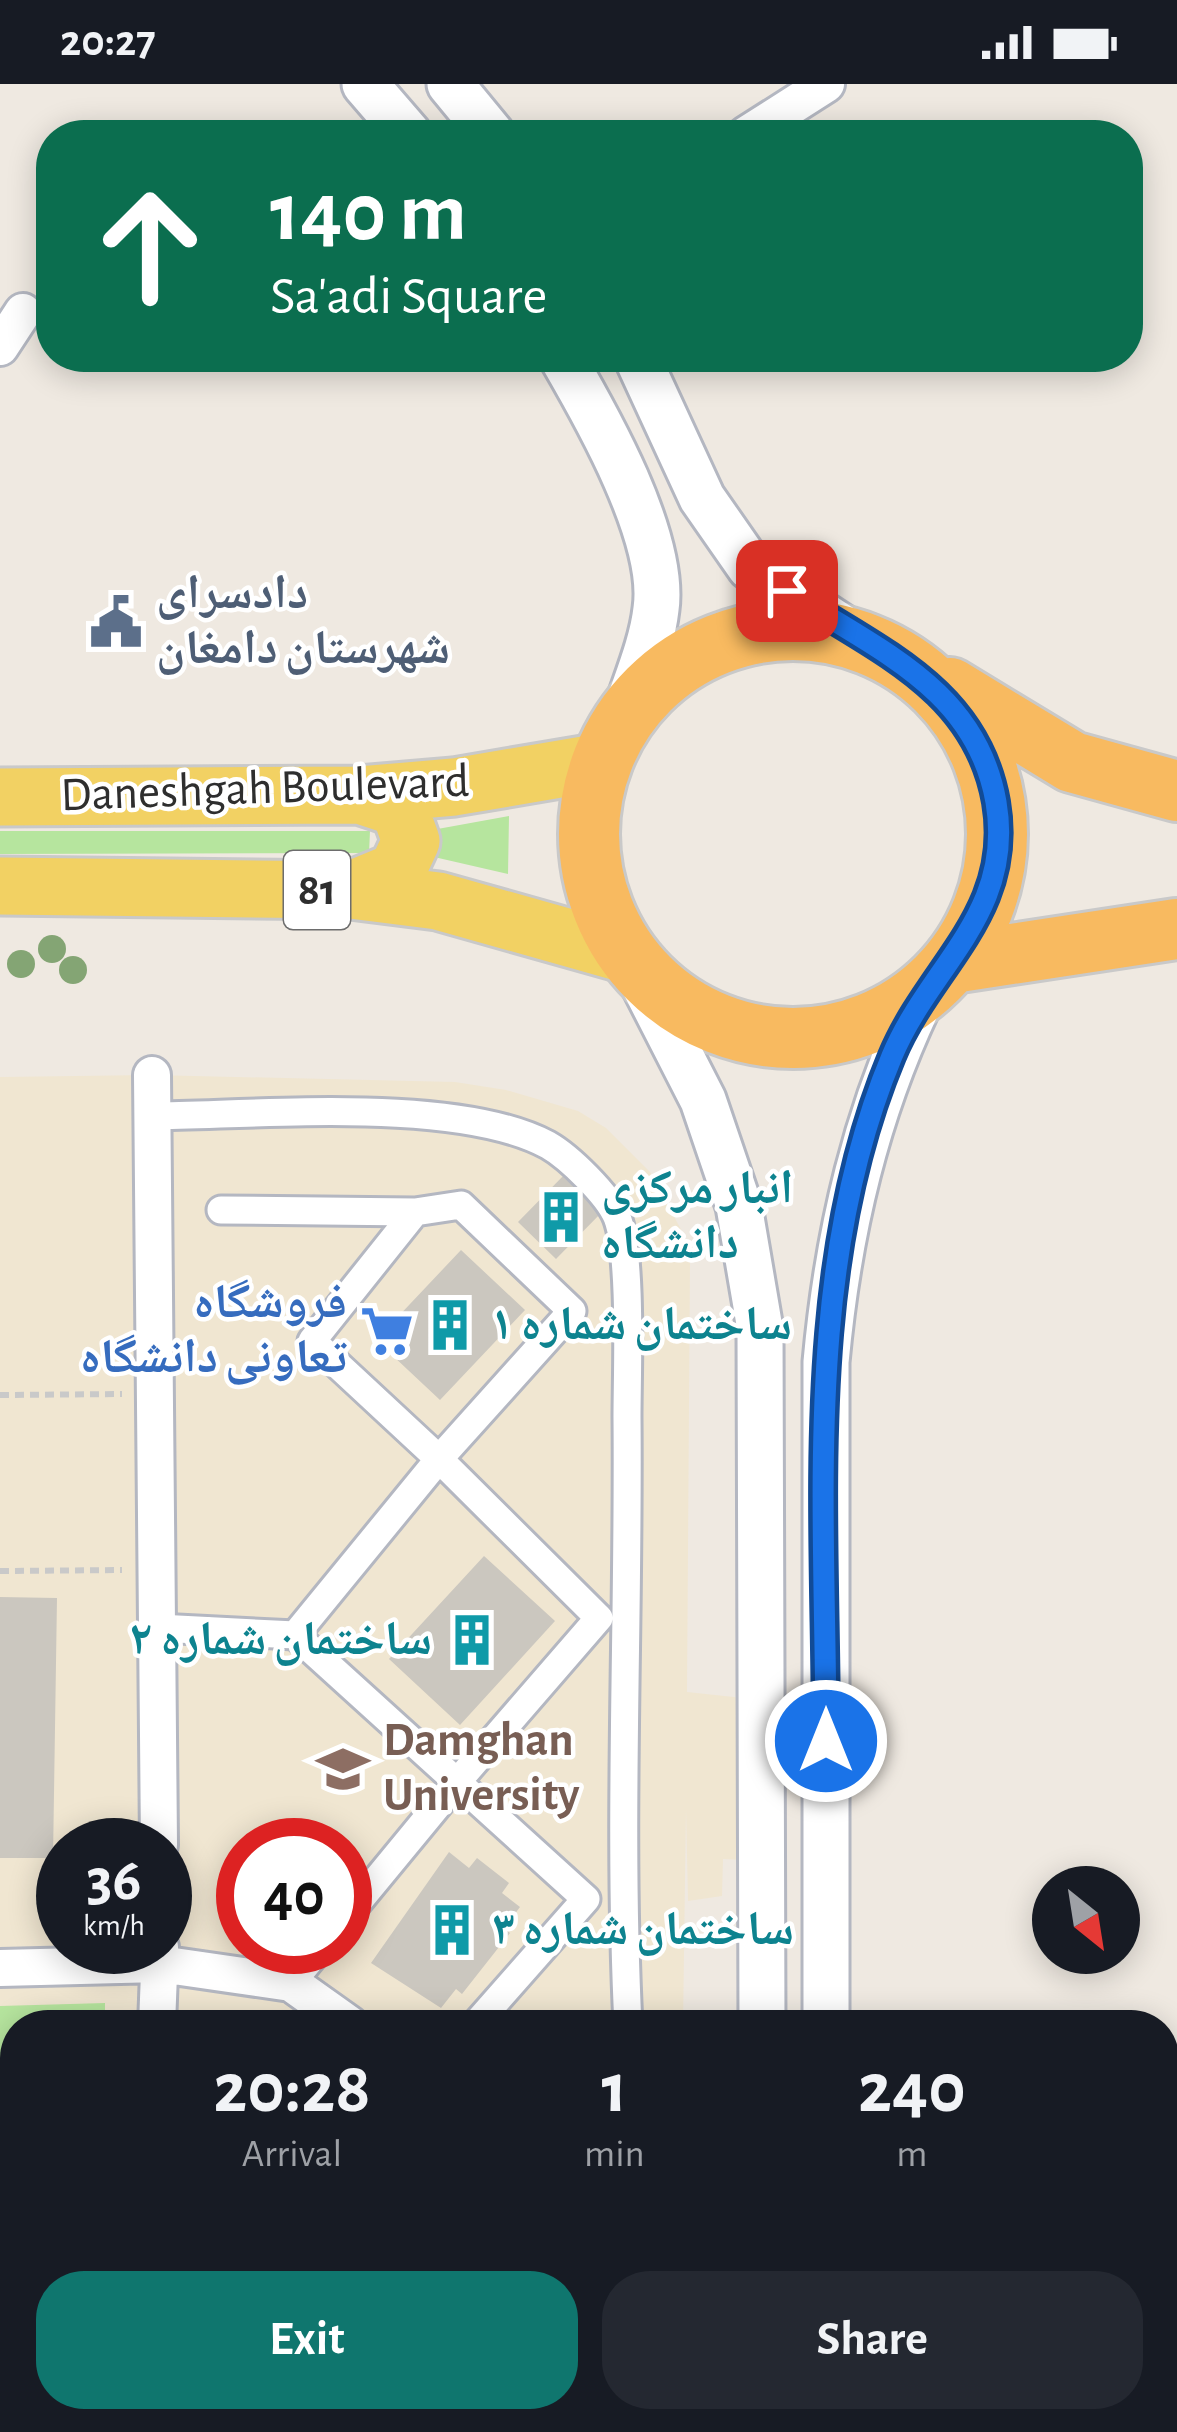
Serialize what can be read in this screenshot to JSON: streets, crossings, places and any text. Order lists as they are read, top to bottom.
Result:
{
  "streets": {
    "highway": ["81"],
    "main road": ["Daneshgah Boulevard"]
  },
  "crossings": [
    ["Daneshgah Boulevard", "81"]
  ],
  "places": {
    "public building": ["دادسرای شهرستان دامغان"],
    "building": [
      "انبار مرکزی دانشگاه",
      "ساختمان شماره ۱",
      "ساختمان شماره ۲",
      "ساختمان شماره ۳"
    ],
    "supermarket": ["فروشگاه تعاونی دانشگاه"],
    "school or university": ["Damghan University"]
  },
  "north": "bottom right",
  "page": {
    "status": "20:27",
    "turn": ["140 m", "Sa'adi Square"],
    "speed": "36 km/h",
    "limit": "40",
    "eta": [
      "20:28",
      "Arrival",
      "1",
      "min",
      "240",
      "m"
    ],
    "buttons": ["Exit", "Share"]
  }
}
